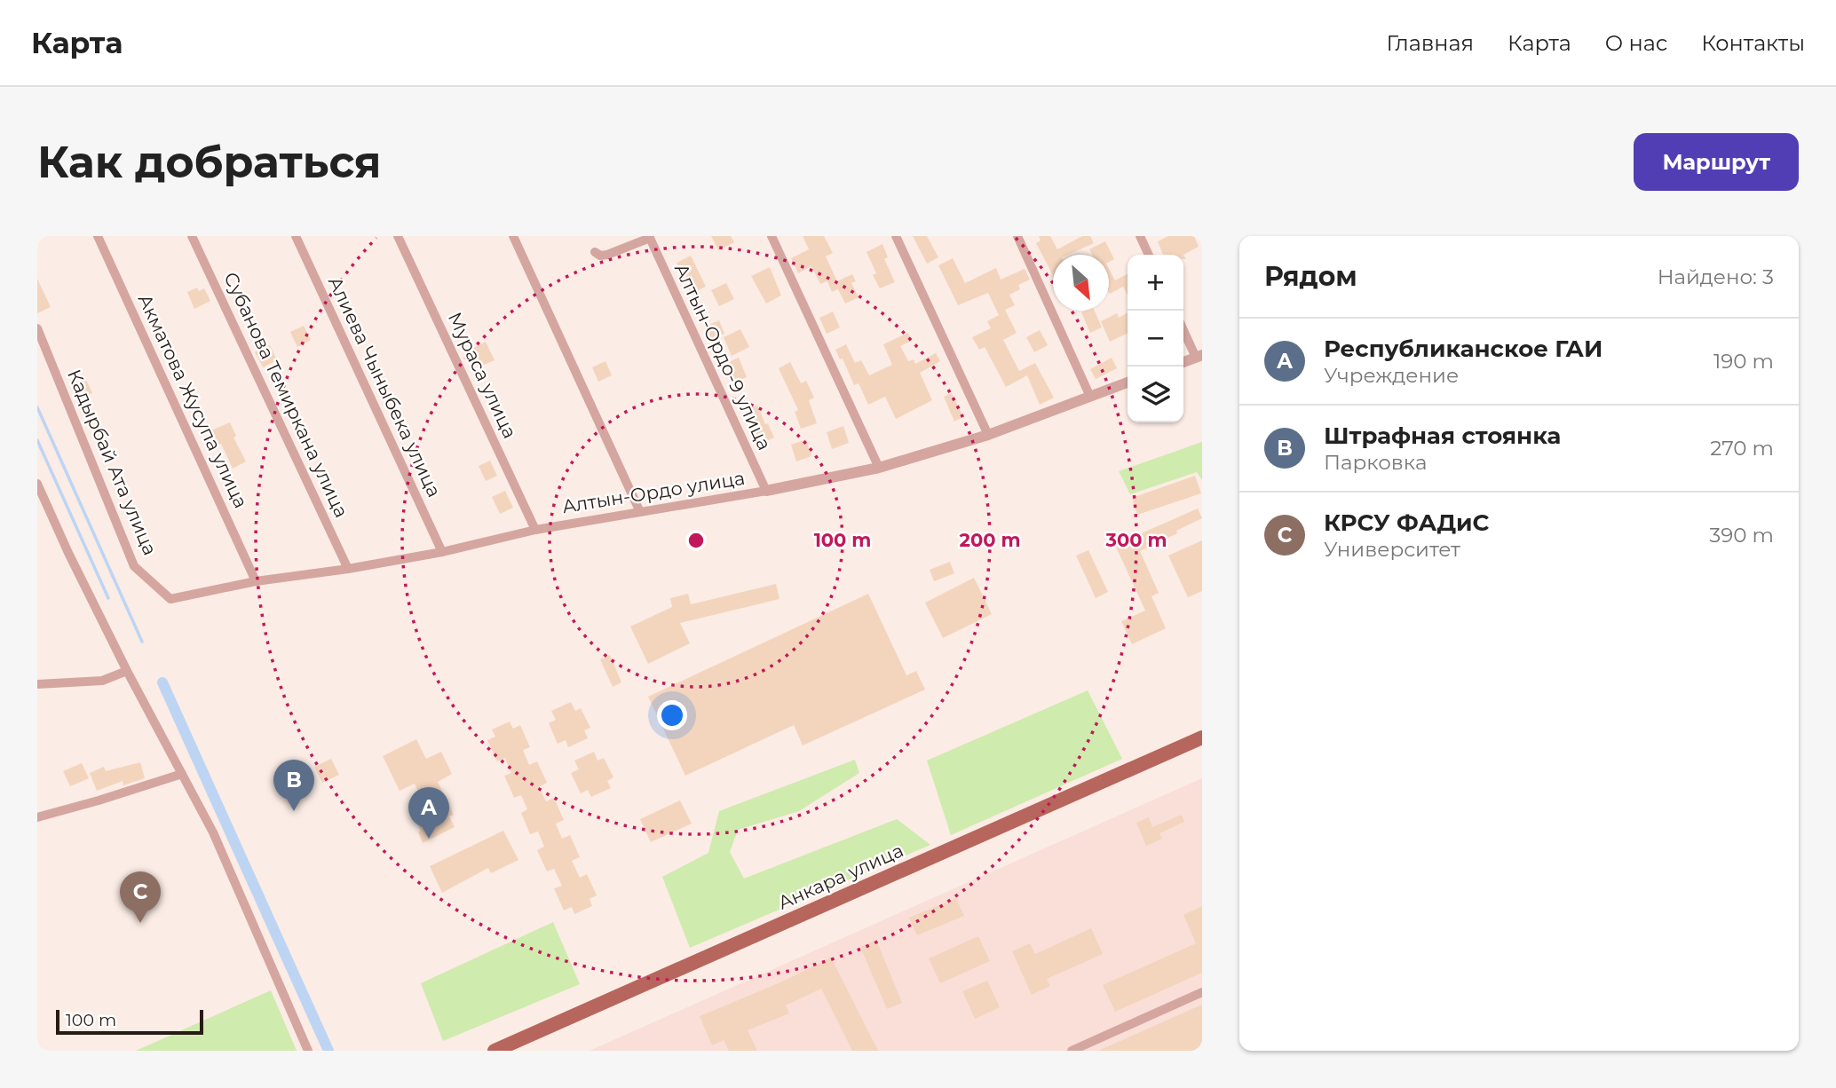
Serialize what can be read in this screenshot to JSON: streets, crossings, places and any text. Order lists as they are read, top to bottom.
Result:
{
  "streets": {
    "main road": ["Анкара улица"],
    "street": [
      "Алтын-Ордо-9 улица",
      "Мураса улица",
      "Алиева Чыныбека улица",
      "Субанова Темиркана улица",
      "Акматова Жусупа улица",
      "Кадырбай Ата улица",
      "Алтын-Ордо улица"
    ]
  },
  "crossings": [
    ["Алтын-Ордо-9 улица", "Алтын-Ордо улица"],
    ["Мураса улица", "Алтын-Ордо улица"],
    ["Алиева Чыныбека улица", "Алтын-Ордо улица"],
    ["Субанова Темиркана улица", "Алтын-Ордо улица"],
    ["Акматова Жусупа улица", "Алтын-Ордо улица"],
    ["Кадырбай Ата улица", "Алтын-Ордо улица"]
  ],
  "scale_bar": "100 m",
  "north": "bottom right",
  "page": {
    "header": "Карта",
    "nav": [
      "Главная",
      "Карта",
      "О нас",
      "Контакты"
    ],
    "buttons": "Маршрут",
    "title": "Как добраться",
    "heading": ["Рядом", "Найдено: 3"],
    "map_buttons": ["+", "−"],
    "list": [
      {
        "mark": "A",
        "name": "Республиканское ГАИ",
        "note": "Учреждение",
        "value": "190 m"
      },
      {
        "mark": "B",
        "name": "Штрафная стоянка",
        "note": "Парковка",
        "value": "270 m"
      },
      {
        "mark": "C",
        "name": "КРСУ ФАДиС",
        "note": "Университет",
        "value": "390 m"
      }
    ],
    "pins": ["B", "A", "C"],
    "scale": "100 m"
  },
  "rings": ["100 m", "200 m", "300 m"]
}
